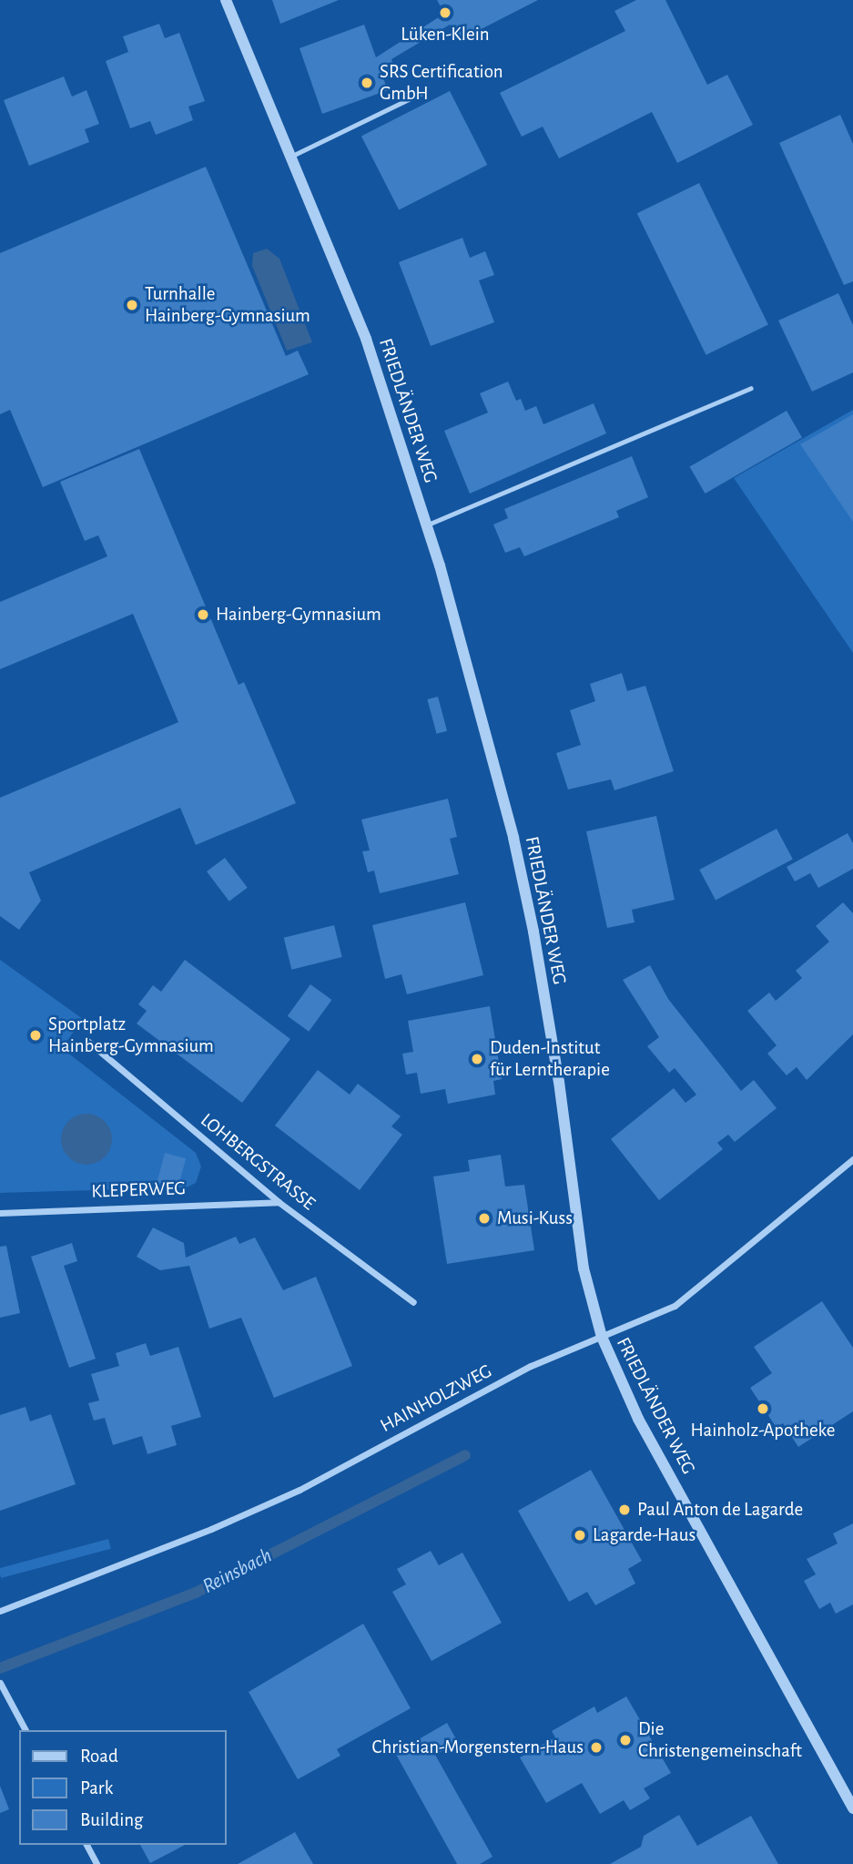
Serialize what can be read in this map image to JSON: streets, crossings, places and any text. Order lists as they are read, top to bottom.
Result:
{
  "streets": {
    "street": [
      "FRIEDLÄNDER WEG",
      "LOHBERGSTRASSE",
      "KLEPERWEG",
      "HAINHOLZWEG"
    ]
  },
  "crossings": [
    ["FRIEDLÄNDER WEG", "HAINHOLZWEG"],
    ["LOHBERGSTRASSE", "KLEPERWEG"]
  ],
  "water": ["Reinsbach"],
  "places": [
    "Lüken-Klein",
    "SRS Certification GmbH",
    "Turnhalle Hainberg-Gymnasium",
    "Hainberg-Gymnasium",
    "Sportplatz Hainberg-Gymnasium",
    "Duden-Institut für Lerntherapie",
    "Musi-Kuss",
    "Hainholz-Apotheke",
    "Paul Anton de Lagarde",
    "Lagarde-Haus",
    "Die Christengemeinschaft",
    "Christian-Morgenstern-Haus"
  ],
  "legend": ["Road", "Park", "Building"]
}
